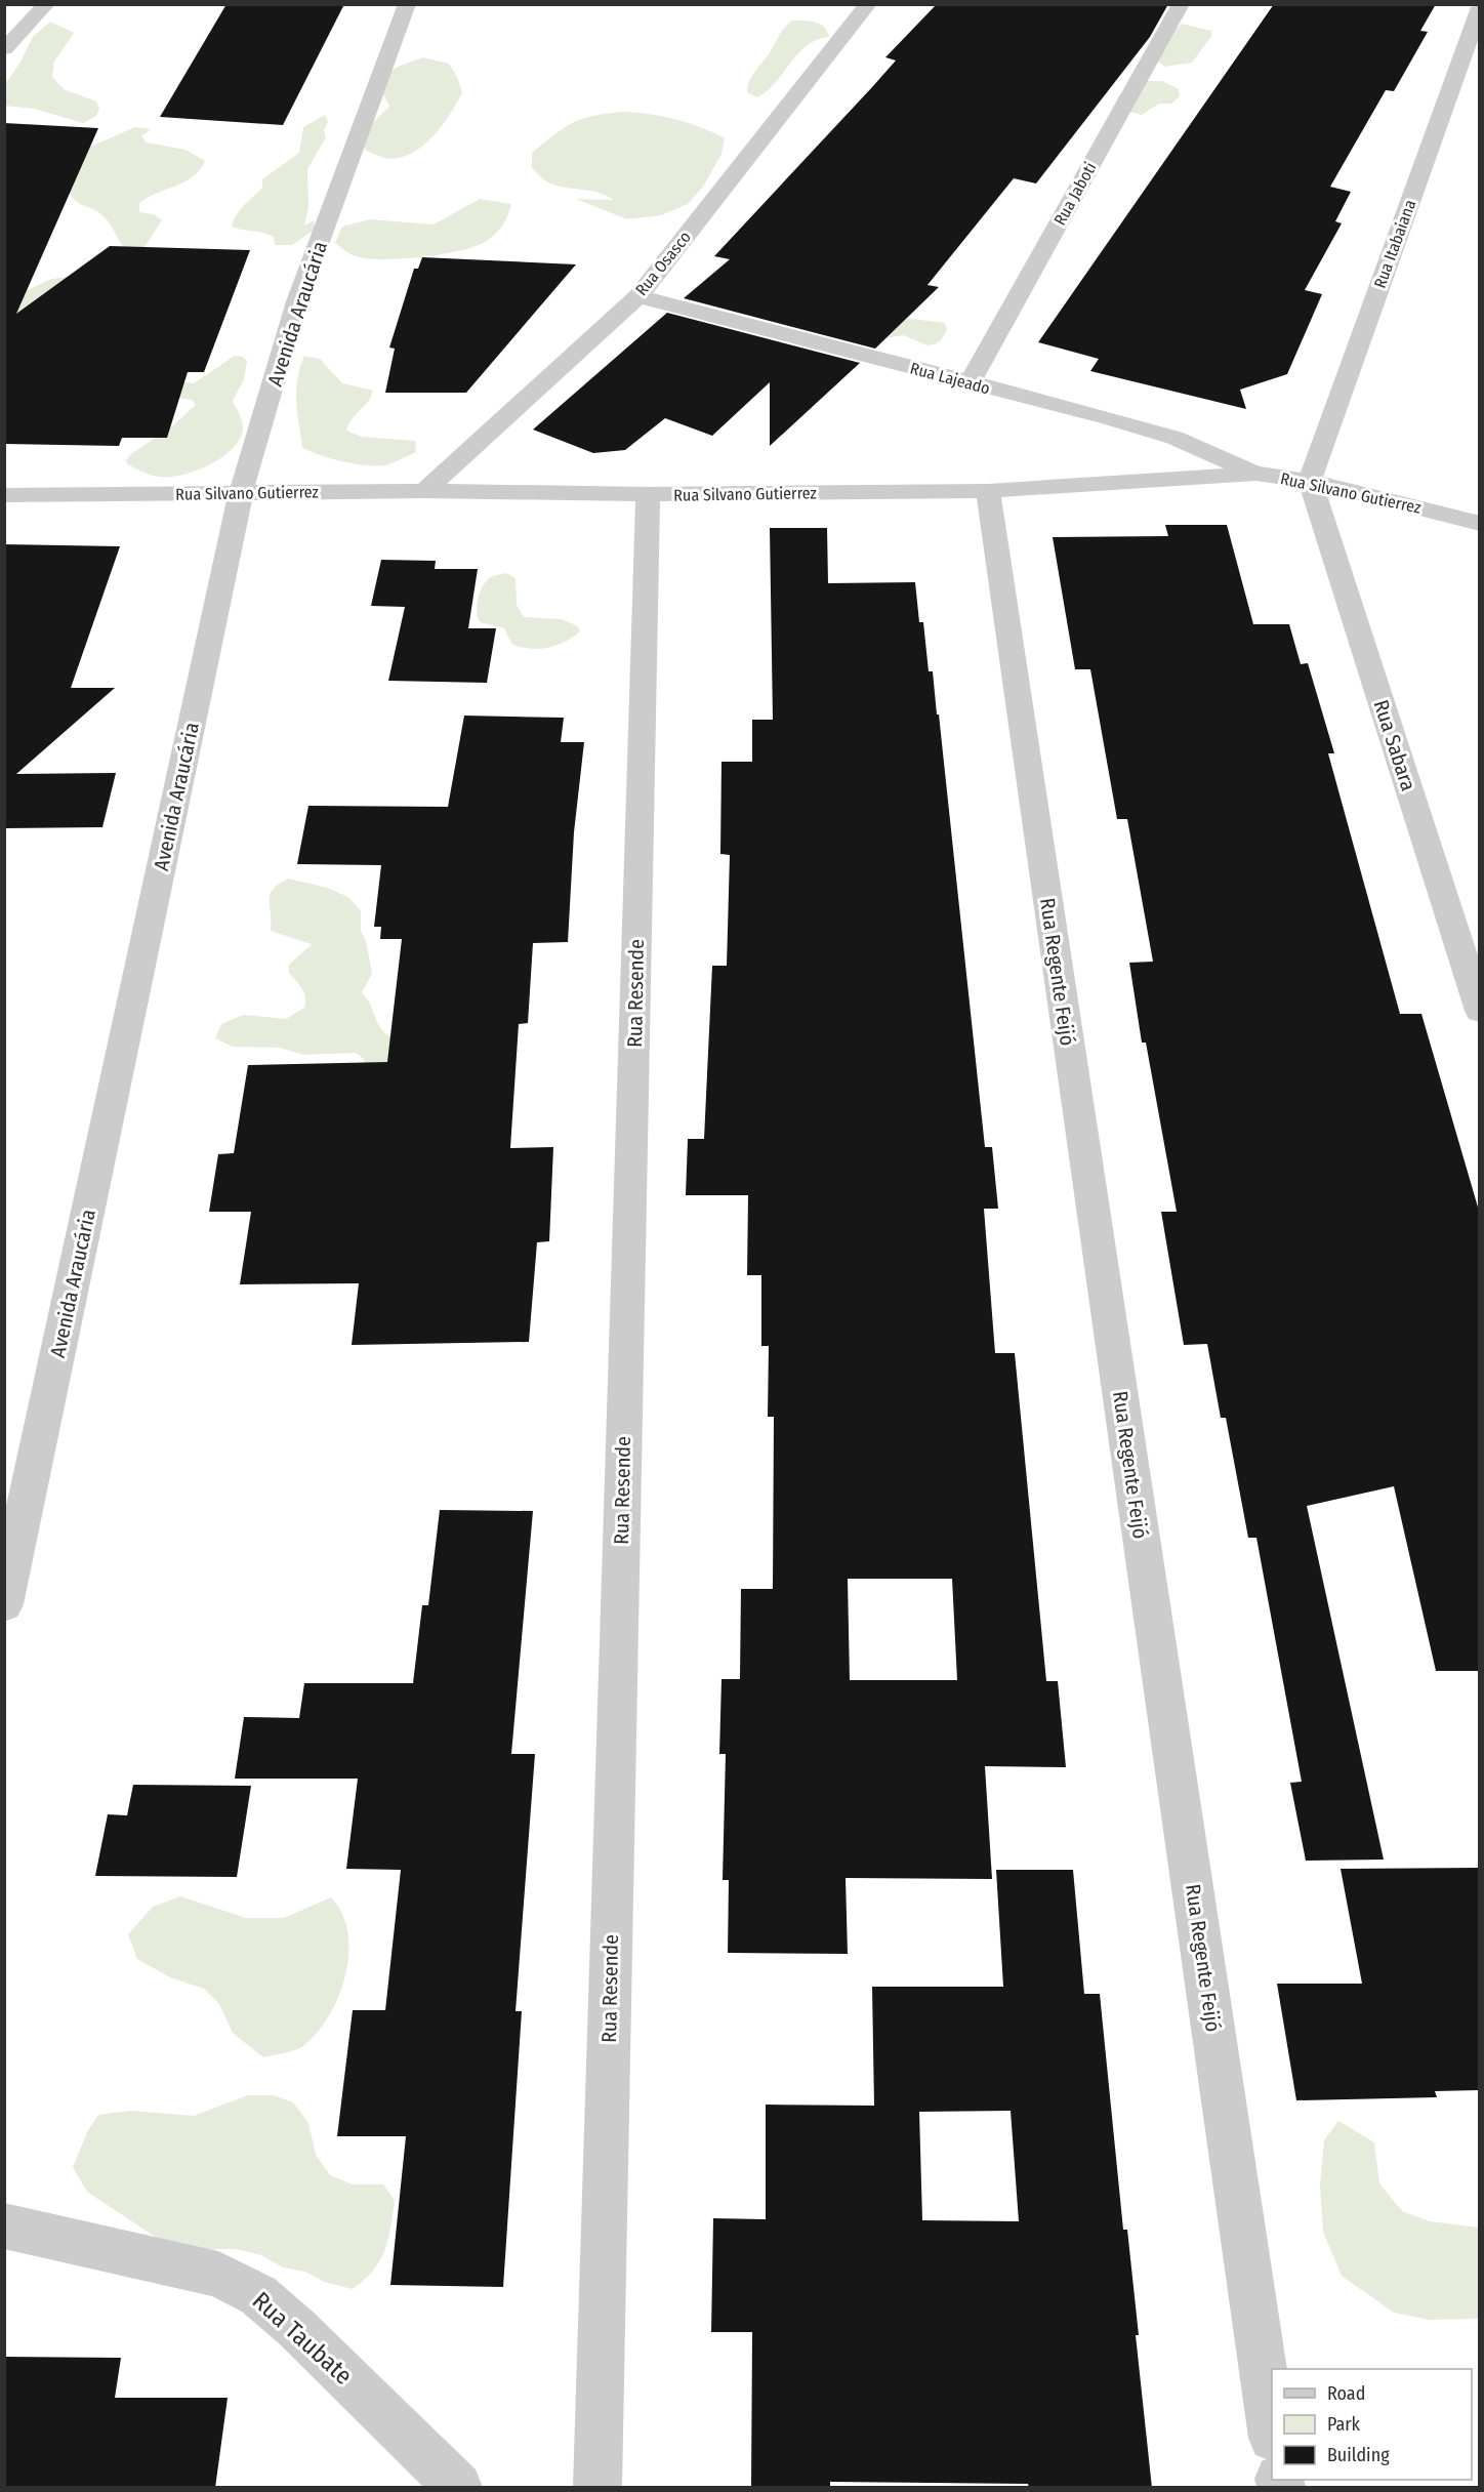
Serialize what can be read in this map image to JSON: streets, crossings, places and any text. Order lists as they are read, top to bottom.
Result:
{
  "streets": {
    "street": [
      "Rua Jaboti",
      "Rua Itabaiana",
      "Rua Osasco",
      "Avenida Araucária",
      "Rua Lajeado",
      "Rua Silvano Gutierrez",
      "Rua Sabara",
      "Rua Regente Feijó",
      "Rua Resende",
      "Rua Taubate"
    ]
  },
  "crossings": [
    ["Rua Jaboti", "Rua Lajeado"],
    ["Rua Itabaiana", "Rua Silvano Gutierrez"],
    ["Rua Itabaiana", "Rua Sabara"],
    ["Rua Osasco", "Rua Lajeado"],
    ["Rua Osasco", "Rua Silvano Gutierrez"],
    ["Avenida Araucária", "Rua Silvano Gutierrez"],
    ["Rua Lajeado", "Rua Silvano Gutierrez"],
    ["Rua Silvano Gutierrez", "Rua Sabara"],
    ["Rua Silvano Gutierrez", "Rua Regente Feijó"],
    ["Rua Silvano Gutierrez", "Rua Resende"]
  ],
  "legend": ["Road", "Park", "Building"]
}
